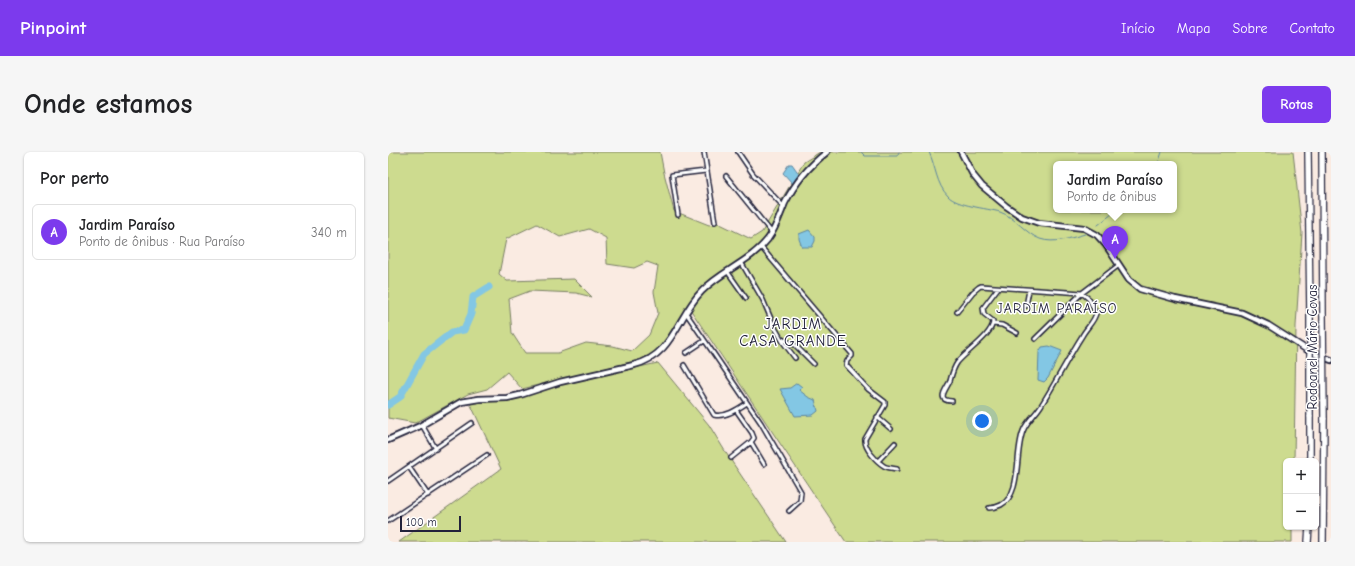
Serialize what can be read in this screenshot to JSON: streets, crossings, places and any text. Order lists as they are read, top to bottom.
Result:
{
  "streets": {
    "highway": ["Rodoanel Mário Covas"]
  },
  "districts": ["JARDIM PARAÍSO", "JARDIM CASA GRANDE"],
  "scale_bar": "100 m",
  "page": {
    "header": "Pinpoint",
    "nav": [
      "Início",
      "Mapa",
      "Sobre",
      "Contato"
    ],
    "buttons": "Rotas",
    "title": "Onde estamos",
    "heading": "Por perto",
    "popup": ["Jardim Paraíso", "Ponto de ônibus"],
    "list": [
      {
        "mark": "A",
        "name": "Jardim Paraíso",
        "note": "Ponto de ônibus · Rua Paraíso",
        "value": "340 m"
      }
    ],
    "pins": "A",
    "map_buttons": ["+", "−"],
    "scale": "100 m"
  }
}
